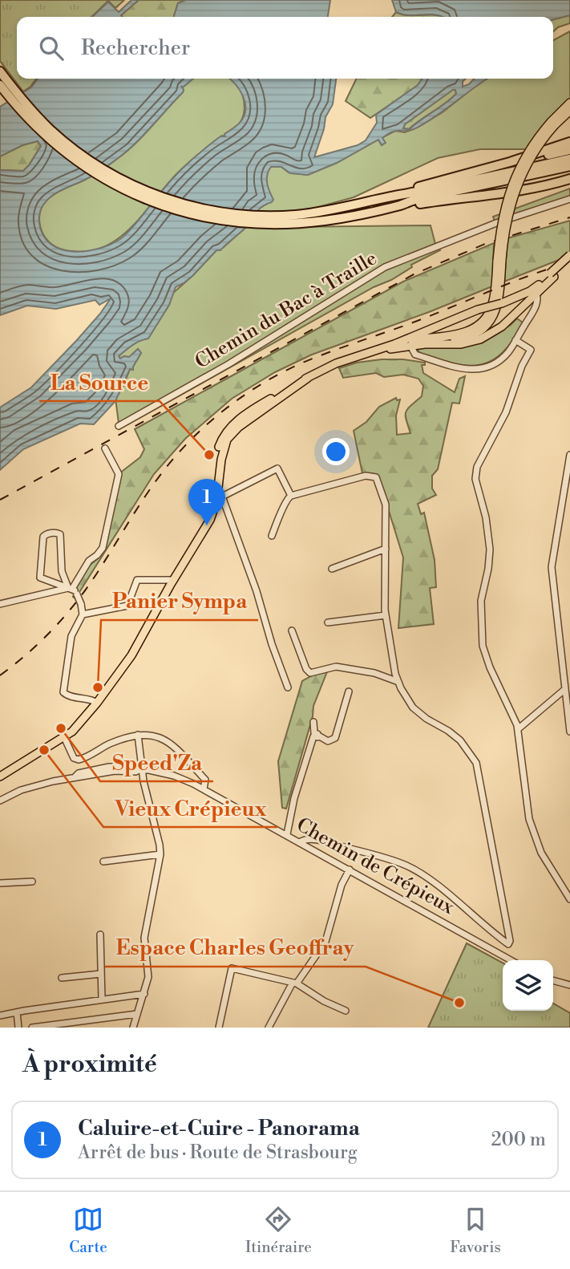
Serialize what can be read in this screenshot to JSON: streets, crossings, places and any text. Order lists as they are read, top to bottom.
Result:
{
  "streets": {
    "street": ["Chemin du Bac à Traille", "Chemin de Crépieux"]
  },
  "places": [
    "La Source",
    "Panier Sympa",
    "Speed'Za",
    "Vieux Crépieux",
    "Espace Charles Geoffray"
  ],
  "page": {
    "search": "Rechercher",
    "pins": "1",
    "heading": "À proximité",
    "list": [
      {
        "mark": "1",
        "name": "Caluire-et-Cuire - Panorama",
        "note": "Arrêt de bus · Route de Strasbourg",
        "value": "200 m"
      }
    ],
    "nav": ["Carte", "Itinéraire", "Favoris"]
  }
}
